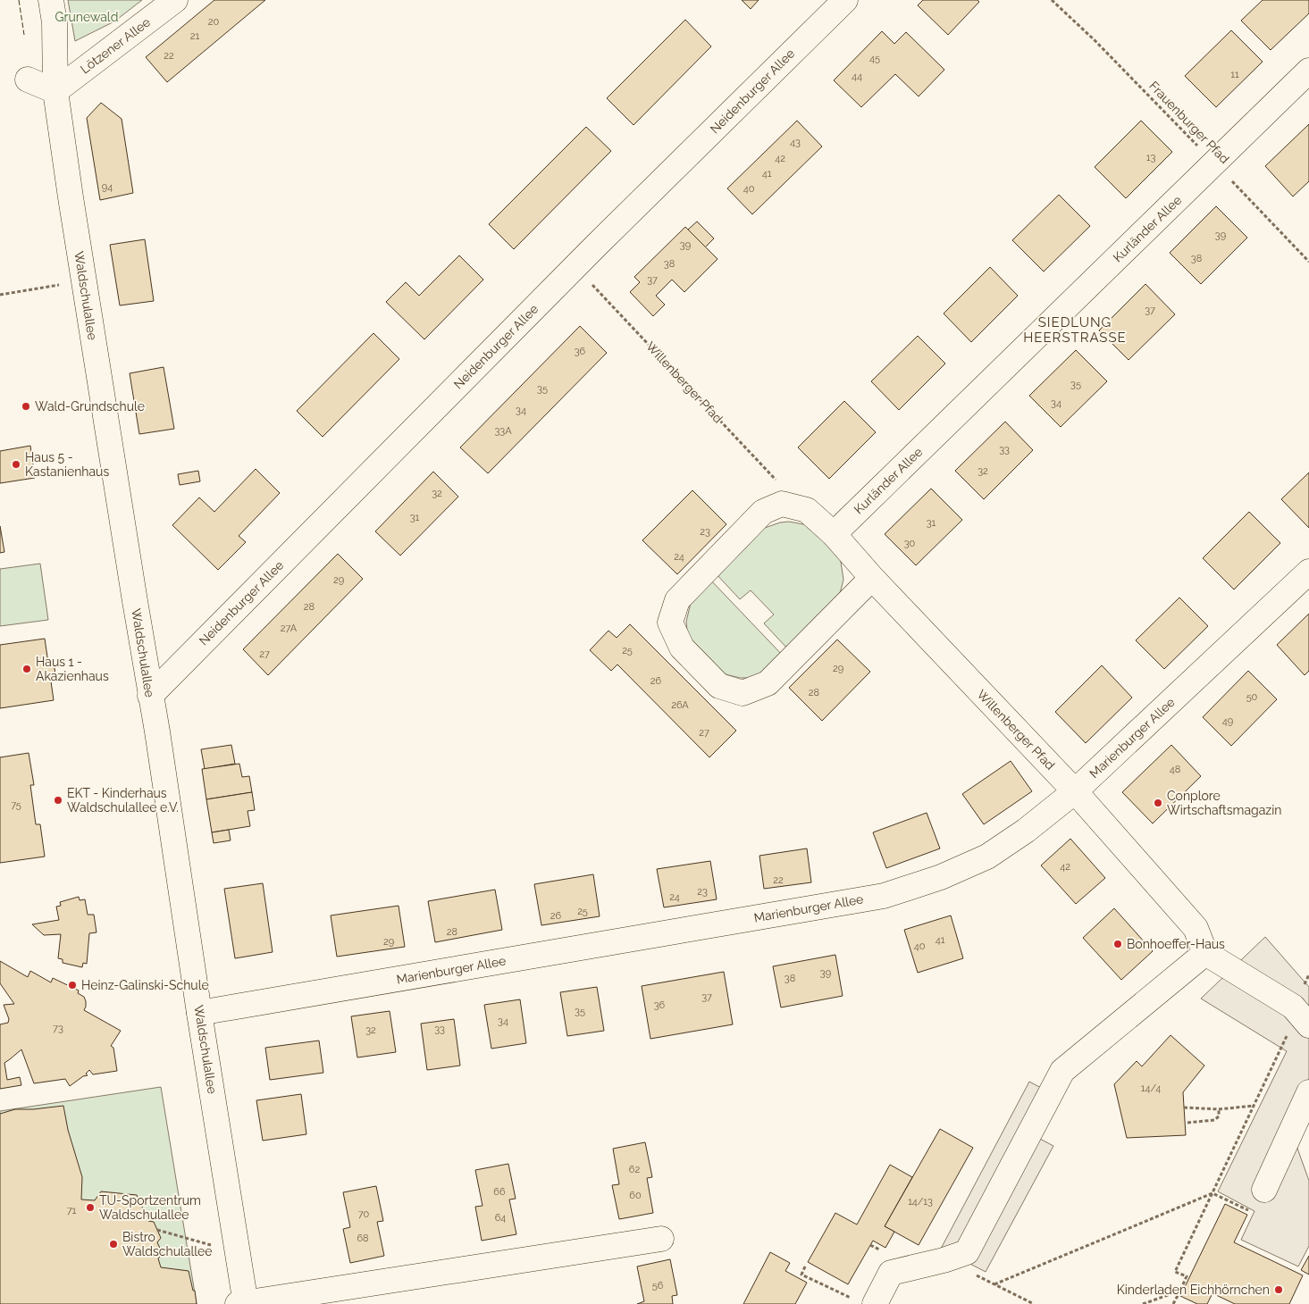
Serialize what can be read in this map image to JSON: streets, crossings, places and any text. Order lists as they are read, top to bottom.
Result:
{
  "streets": {
    "street": [
      "Lötzener Allee",
      "Neidenburger Allee",
      "Kurländer Allee",
      "Waldschulallee",
      "Willenberger Pfad",
      "Marienburger Allee"
    ],
    "path": ["Frauenburger Pfad"]
  },
  "crossings": [
    ["Lötzener Allee", "Waldschulallee"],
    ["Neidenburger Allee", "Waldschulallee"],
    ["Neidenburger Allee", "Willenberger Pfad"],
    ["Frauenburger Pfad", "Kurländer Allee"],
    ["Kurländer Allee", "Willenberger Pfad"],
    ["Waldschulallee", "Marienburger Allee"],
    ["Willenberger Pfad", "Marienburger Allee"]
  ],
  "districts": ["SIEDLUNG HEERSTRASSE"],
  "parks": ["Grunewald"],
  "places": [
    "Wald-Grundschule",
    "Haus 5 - Kastanienhaus",
    "Haus 1 - Akazienhaus",
    "EKT - Kinderhaus Waldschulallee e.V.",
    "Conplore Wirtschaftsmagazin",
    "Bonhoeffer-Haus",
    "Heinz-Galinski-Schule",
    "TU-Sportzentrum Waldschulallee",
    "Bistro Waldschulallee",
    "Kinderladen Eichhörnchen"
  ],
  "house_numbers": [
    "20",
    "21",
    "22",
    "45",
    "11",
    "44",
    "43",
    "13",
    "42",
    "41",
    "94",
    "40",
    "39",
    "39",
    "38",
    "38",
    "37",
    "37",
    "36",
    "35",
    "35",
    "34",
    "34",
    "33A",
    "33",
    "32",
    "32",
    "31",
    "31",
    "23",
    "30",
    "24",
    "29",
    "28",
    "27A",
    "25",
    "27",
    "29",
    "26",
    "28",
    "50",
    "26A",
    "49",
    "27",
    "48",
    "75",
    "42",
    "22",
    "23",
    "24",
    "25",
    "26",
    "28",
    "41",
    "29",
    "40",
    "39",
    "38",
    "37",
    "36",
    "35",
    "34",
    "73",
    "33",
    "32",
    "14/4",
    "62",
    "66",
    "60",
    "14/13",
    "71",
    "70",
    "64",
    "68",
    "56"
  ]
}
